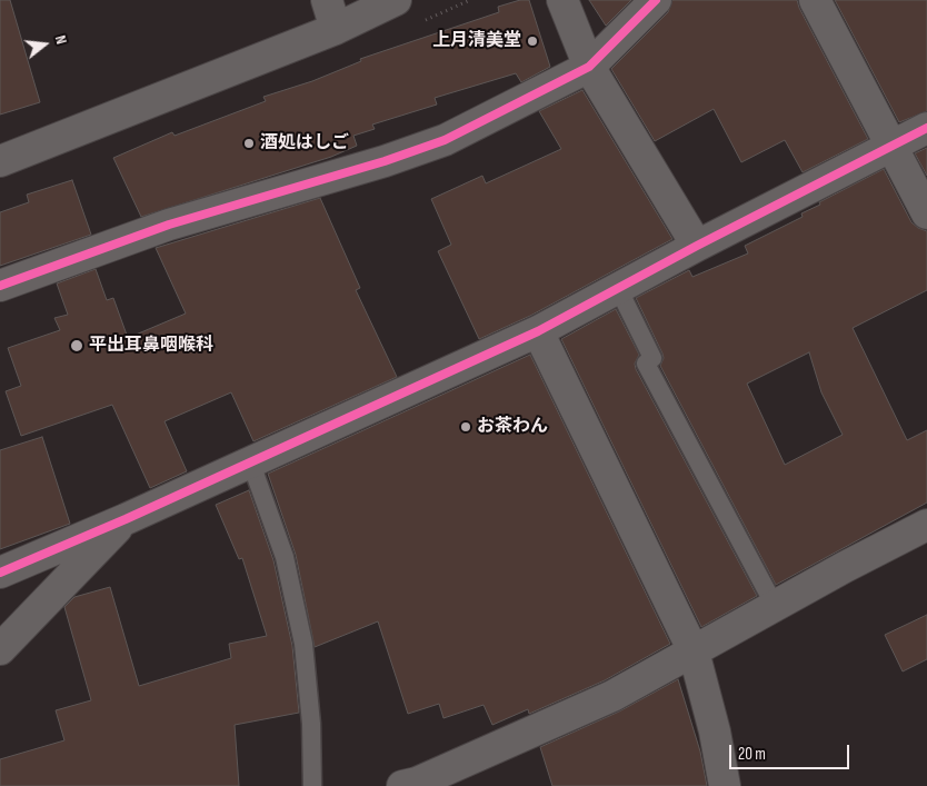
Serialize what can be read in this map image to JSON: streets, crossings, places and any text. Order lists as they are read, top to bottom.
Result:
{
  "places": [
    "上月清美堂",
    "酒処はしご",
    "平出耳鼻咽喉科",
    "お茶わん"
  ],
  "scale_bar": "20 m",
  "north": "right"
}
